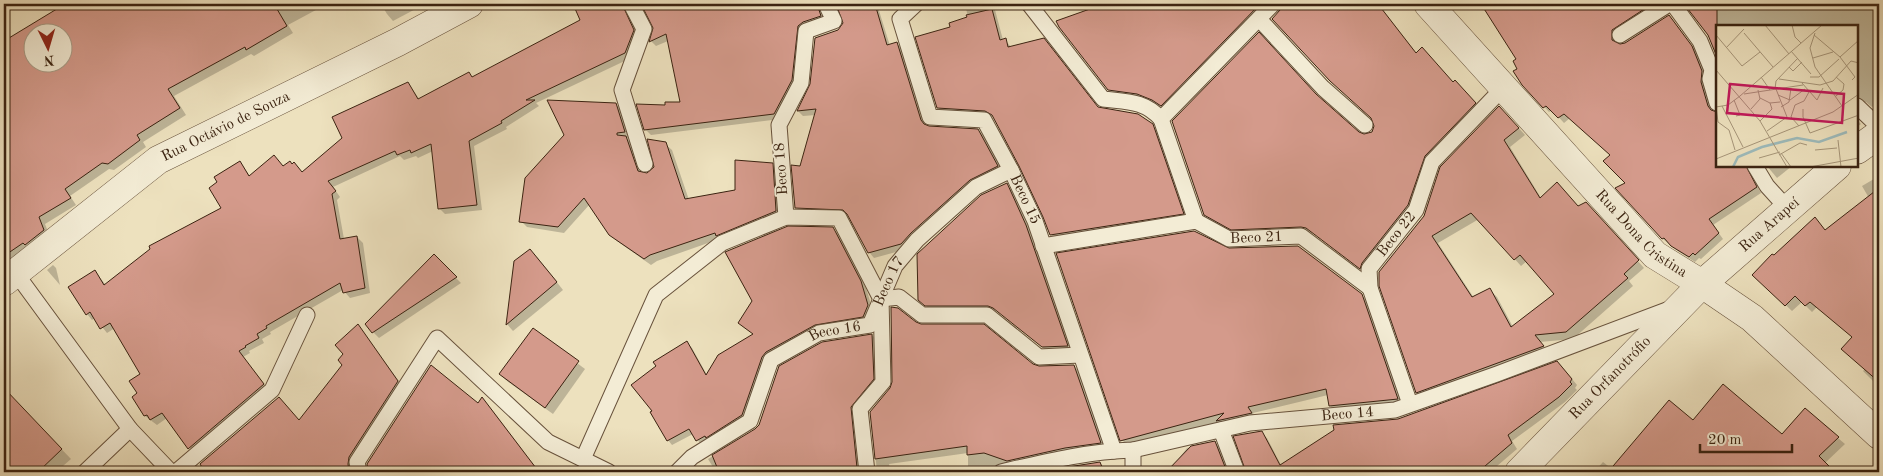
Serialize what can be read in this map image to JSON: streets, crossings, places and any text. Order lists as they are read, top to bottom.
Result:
{
  "streets": {
    "street": [
      "Rua Octávio de Souza",
      "Rua Arapeí",
      "Rua Dona Cristina",
      "Rua Orfanotrófio"
    ],
    "lane": [
      "Beco 18",
      "Beco 15",
      "Beco 22",
      "Beco 21",
      "Beco 17",
      "Beco 16",
      "Beco 14"
    ]
  },
  "crossings": [
    ["Beco 18", "Beco 17"],
    ["Beco 18", "Beco 16"],
    ["Beco 15", "Beco 17"],
    ["Beco 15", "Beco 14"],
    ["Rua Arapeí", "Rua Dona Cristina"],
    ["Rua Arapeí", "Rua Orfanotrófio"],
    ["Rua Dona Cristina", "Beco 22"],
    ["Rua Dona Cristina", "Rua Orfanotrófio"],
    ["Beco 22", "Beco 21"],
    ["Beco 22", "Beco 14"],
    ["Beco 17", "Beco 16"],
    ["Rua Orfanotrófio", "Beco 14"]
  ],
  "scale_bar": "20 m",
  "north": "bottom"
}
